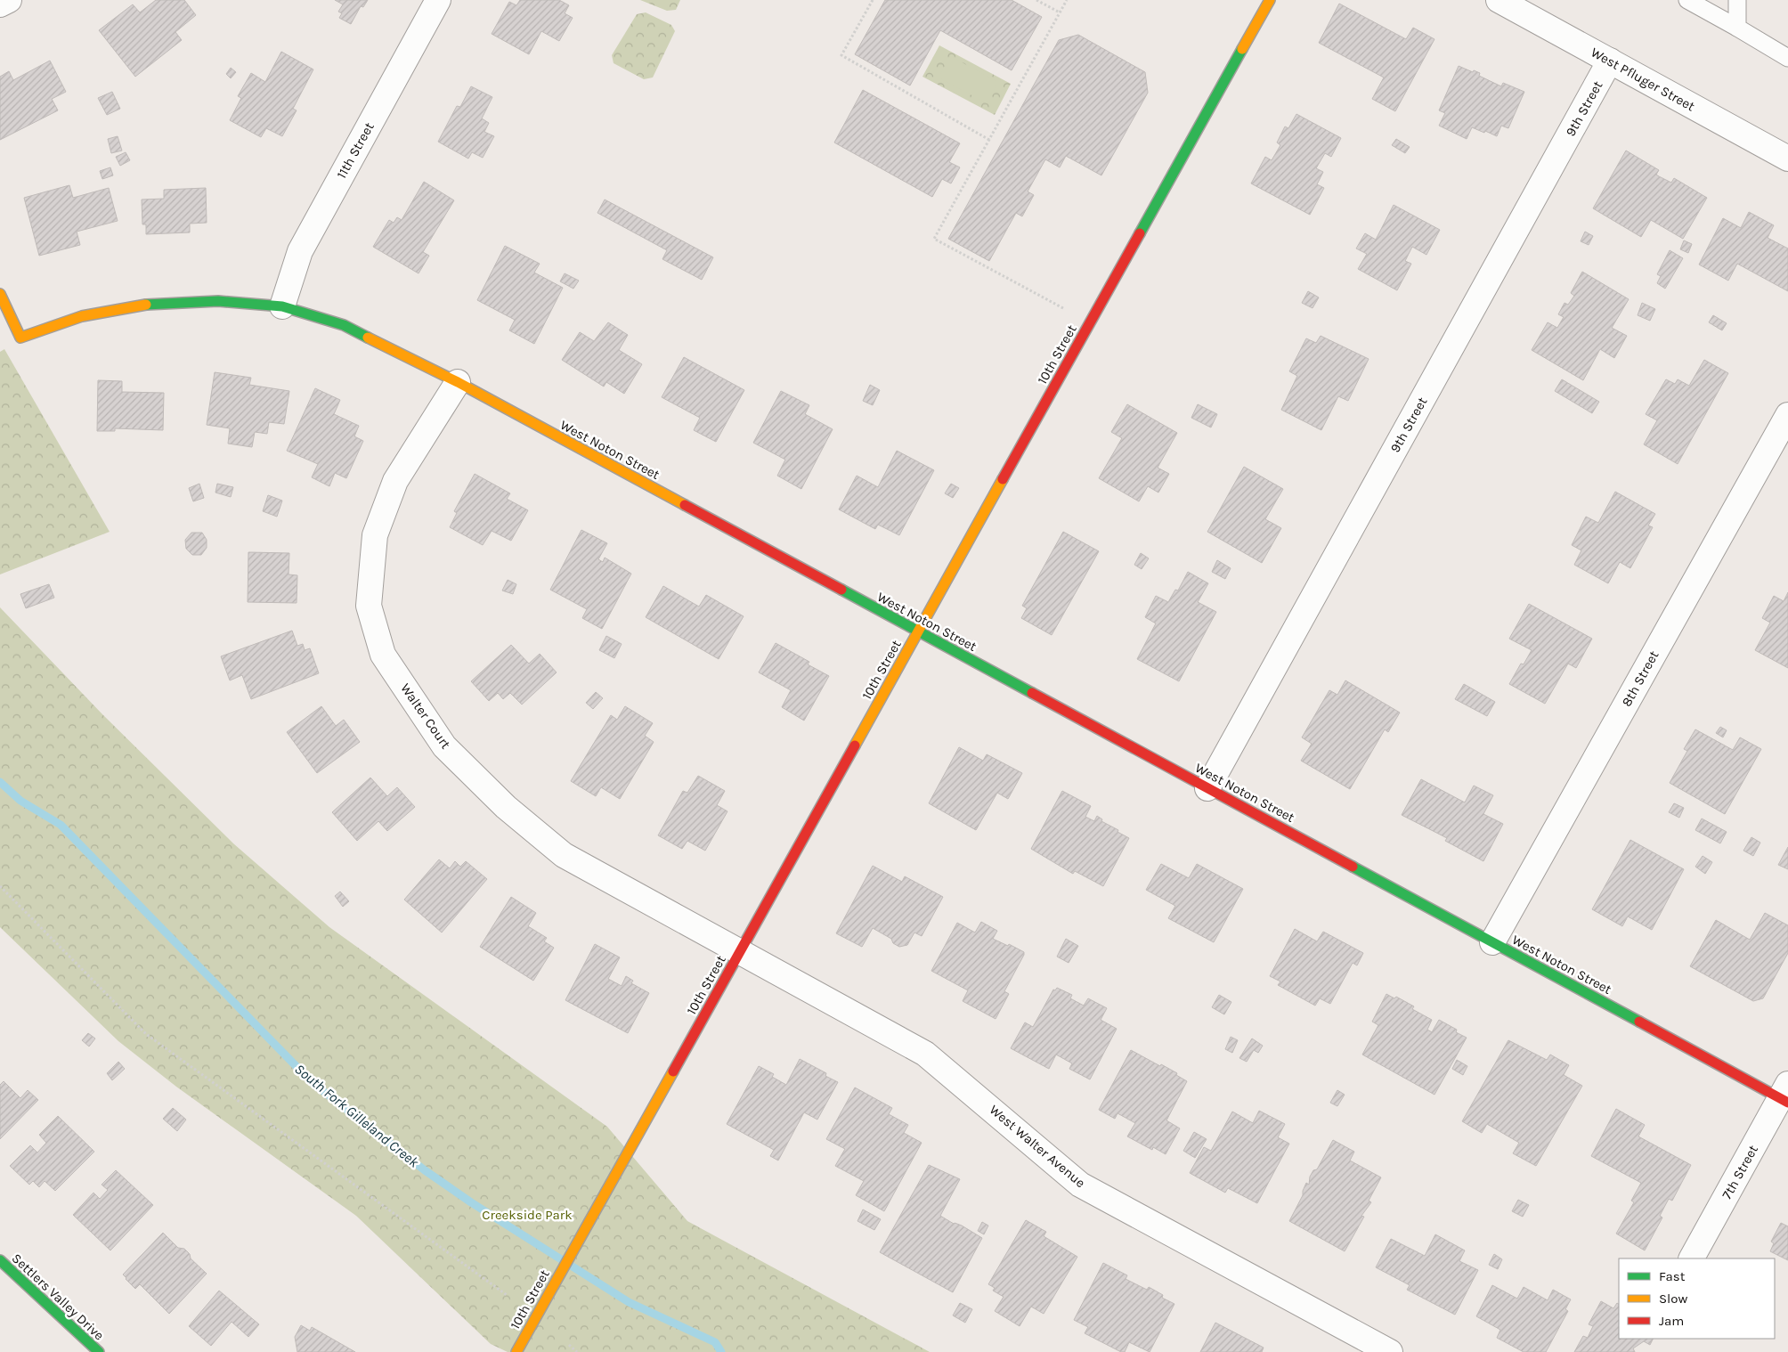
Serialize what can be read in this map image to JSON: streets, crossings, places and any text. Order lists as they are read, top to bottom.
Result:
{
  "streets": {
    "street": [
      "West Pfluger Street",
      "9th Street",
      "11th Street",
      "10th Street",
      "West Noton Street",
      "8th Street",
      "Walter Court",
      "West Walter Avenue",
      "7th Street",
      "Settlers Valley Drive"
    ]
  },
  "crossings": [
    ["West Pfluger Street", "9th Street"],
    ["9th Street", "West Noton Street"],
    ["11th Street", "West Noton Street"],
    ["10th Street", "West Noton Street"],
    ["10th Street", "Walter Court"],
    ["10th Street", "West Walter Avenue"],
    ["West Noton Street", "8th Street"],
    ["West Noton Street", "Walter Court"],
    ["West Noton Street", "7th Street"],
    ["Walter Court", "West Walter Avenue"]
  ],
  "water": ["South Fork Gilleland Creek"],
  "parks": ["Creekside Park"],
  "legend": ["Fast", "Slow", "Jam"]
}
